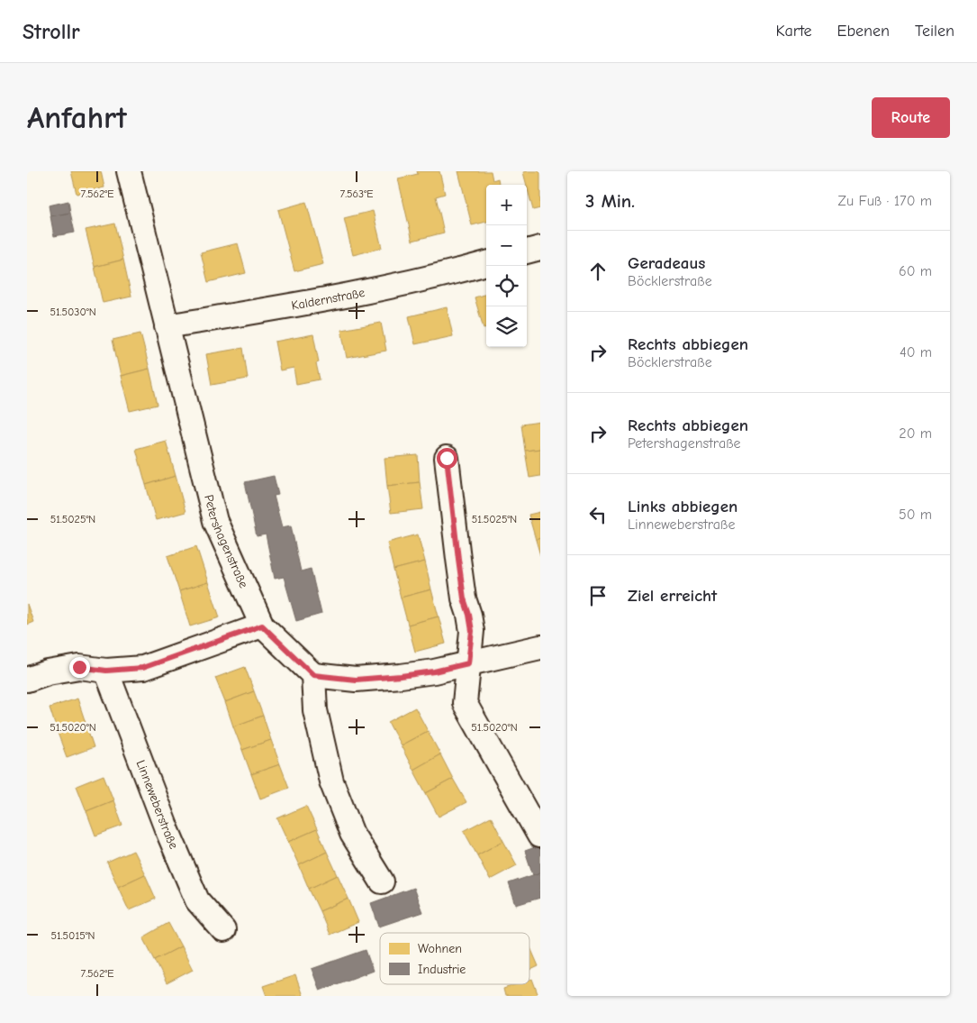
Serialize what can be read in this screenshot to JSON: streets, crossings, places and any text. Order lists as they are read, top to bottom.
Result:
{
  "streets": {
    "street": ["Kaldernstraße", "Petershagenstraße", "Linneweberstraße"]
  },
  "crossings": [
    ["Kaldernstraße", "Petershagenstraße"]
  ],
  "legend": ["Wohnen", "Industrie"],
  "page": {
    "header": "Strollr",
    "nav": ["Karte", "Ebenen", "Teilen"],
    "buttons": "Route",
    "title": "Anfahrt",
    "heading": ["3 Min.", "Zu Fuß · 170 m"],
    "map_buttons": ["+", "−"],
    "list": [
      ["Geradeaus", "Böcklerstraße", "60 m"],
      ["Rechts abbiegen", "Böcklerstraße", "40 m"],
      ["Rechts abbiegen", "Petershagenstraße", "20 m"],
      ["Links abbiegen", "Linneweberstraße", "50 m"],
      "Ziel erreicht"
    ]
  },
  "coordinates": [
    "7.562°E",
    "7.563°E",
    "51.5030°N",
    "51.5025°N",
    "51.5020°N",
    "51.5015°N"
  ]
}
